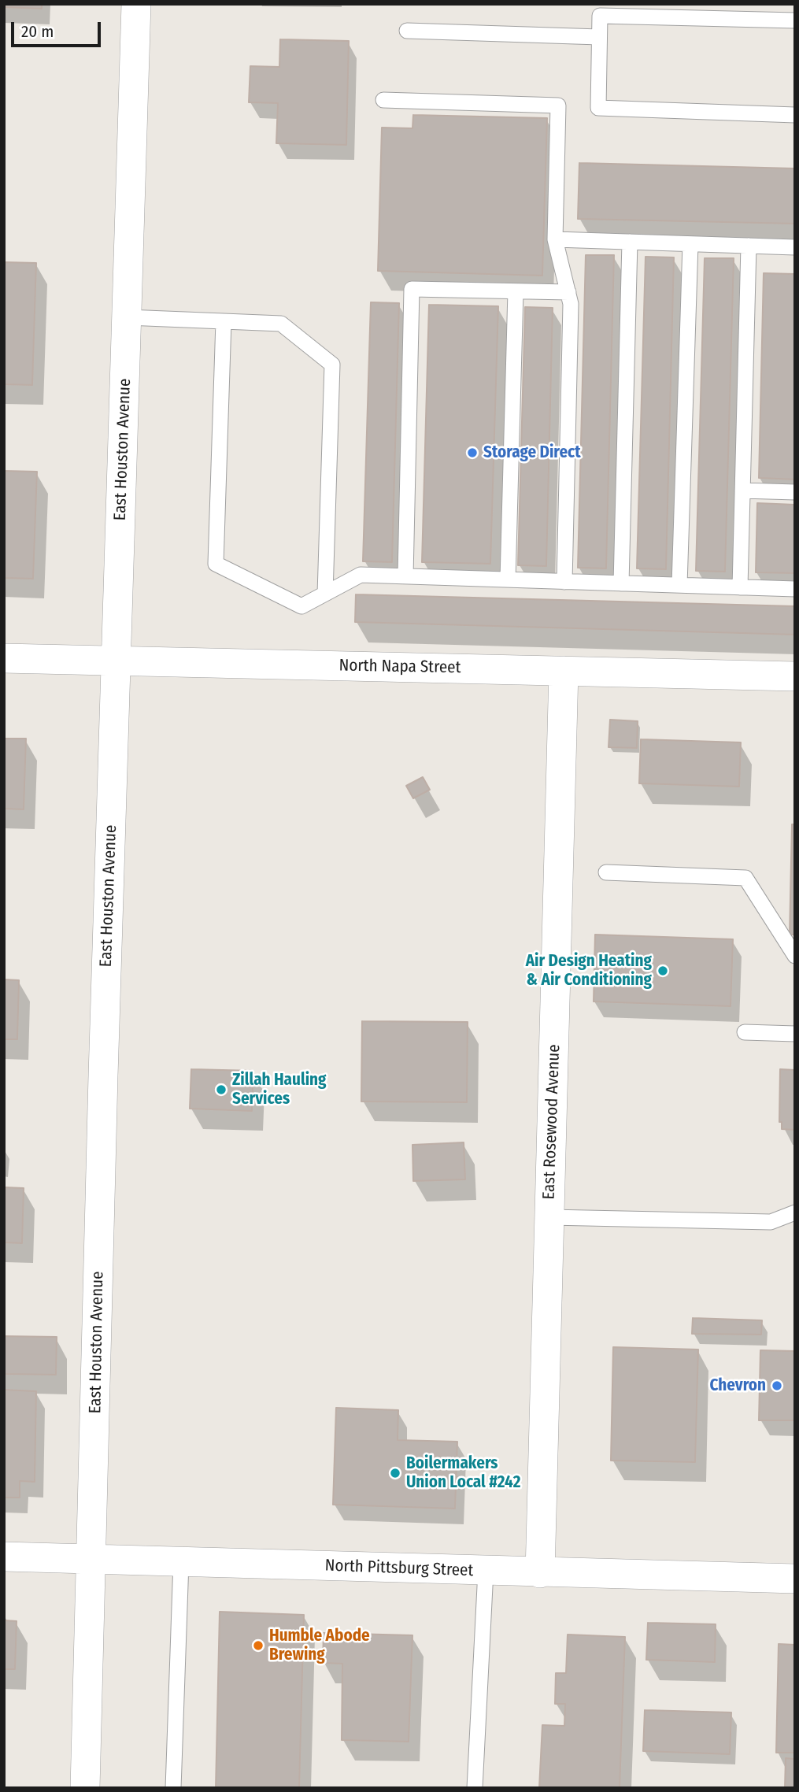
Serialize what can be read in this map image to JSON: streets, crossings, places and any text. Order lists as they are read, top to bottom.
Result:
{
  "streets": {
    "street": [
      "East Houston Avenue",
      "North Napa Street",
      "East Rosewood Avenue",
      "North Pittsburg Street"
    ]
  },
  "crossings": [
    ["East Houston Avenue", "North Napa Street"],
    ["East Houston Avenue", "North Pittsburg Street"],
    ["North Napa Street", "East Rosewood Avenue"],
    ["East Rosewood Avenue", "North Pittsburg Street"]
  ],
  "places": [
    "Storage Direct",
    "Air Design Heating & Air Conditioning",
    "Zillah Hauling Services",
    "Chevron",
    "Boilermakers Union Local #242",
    "Humble Abode Brewing"
  ],
  "scale_bar": "20 m"
}
